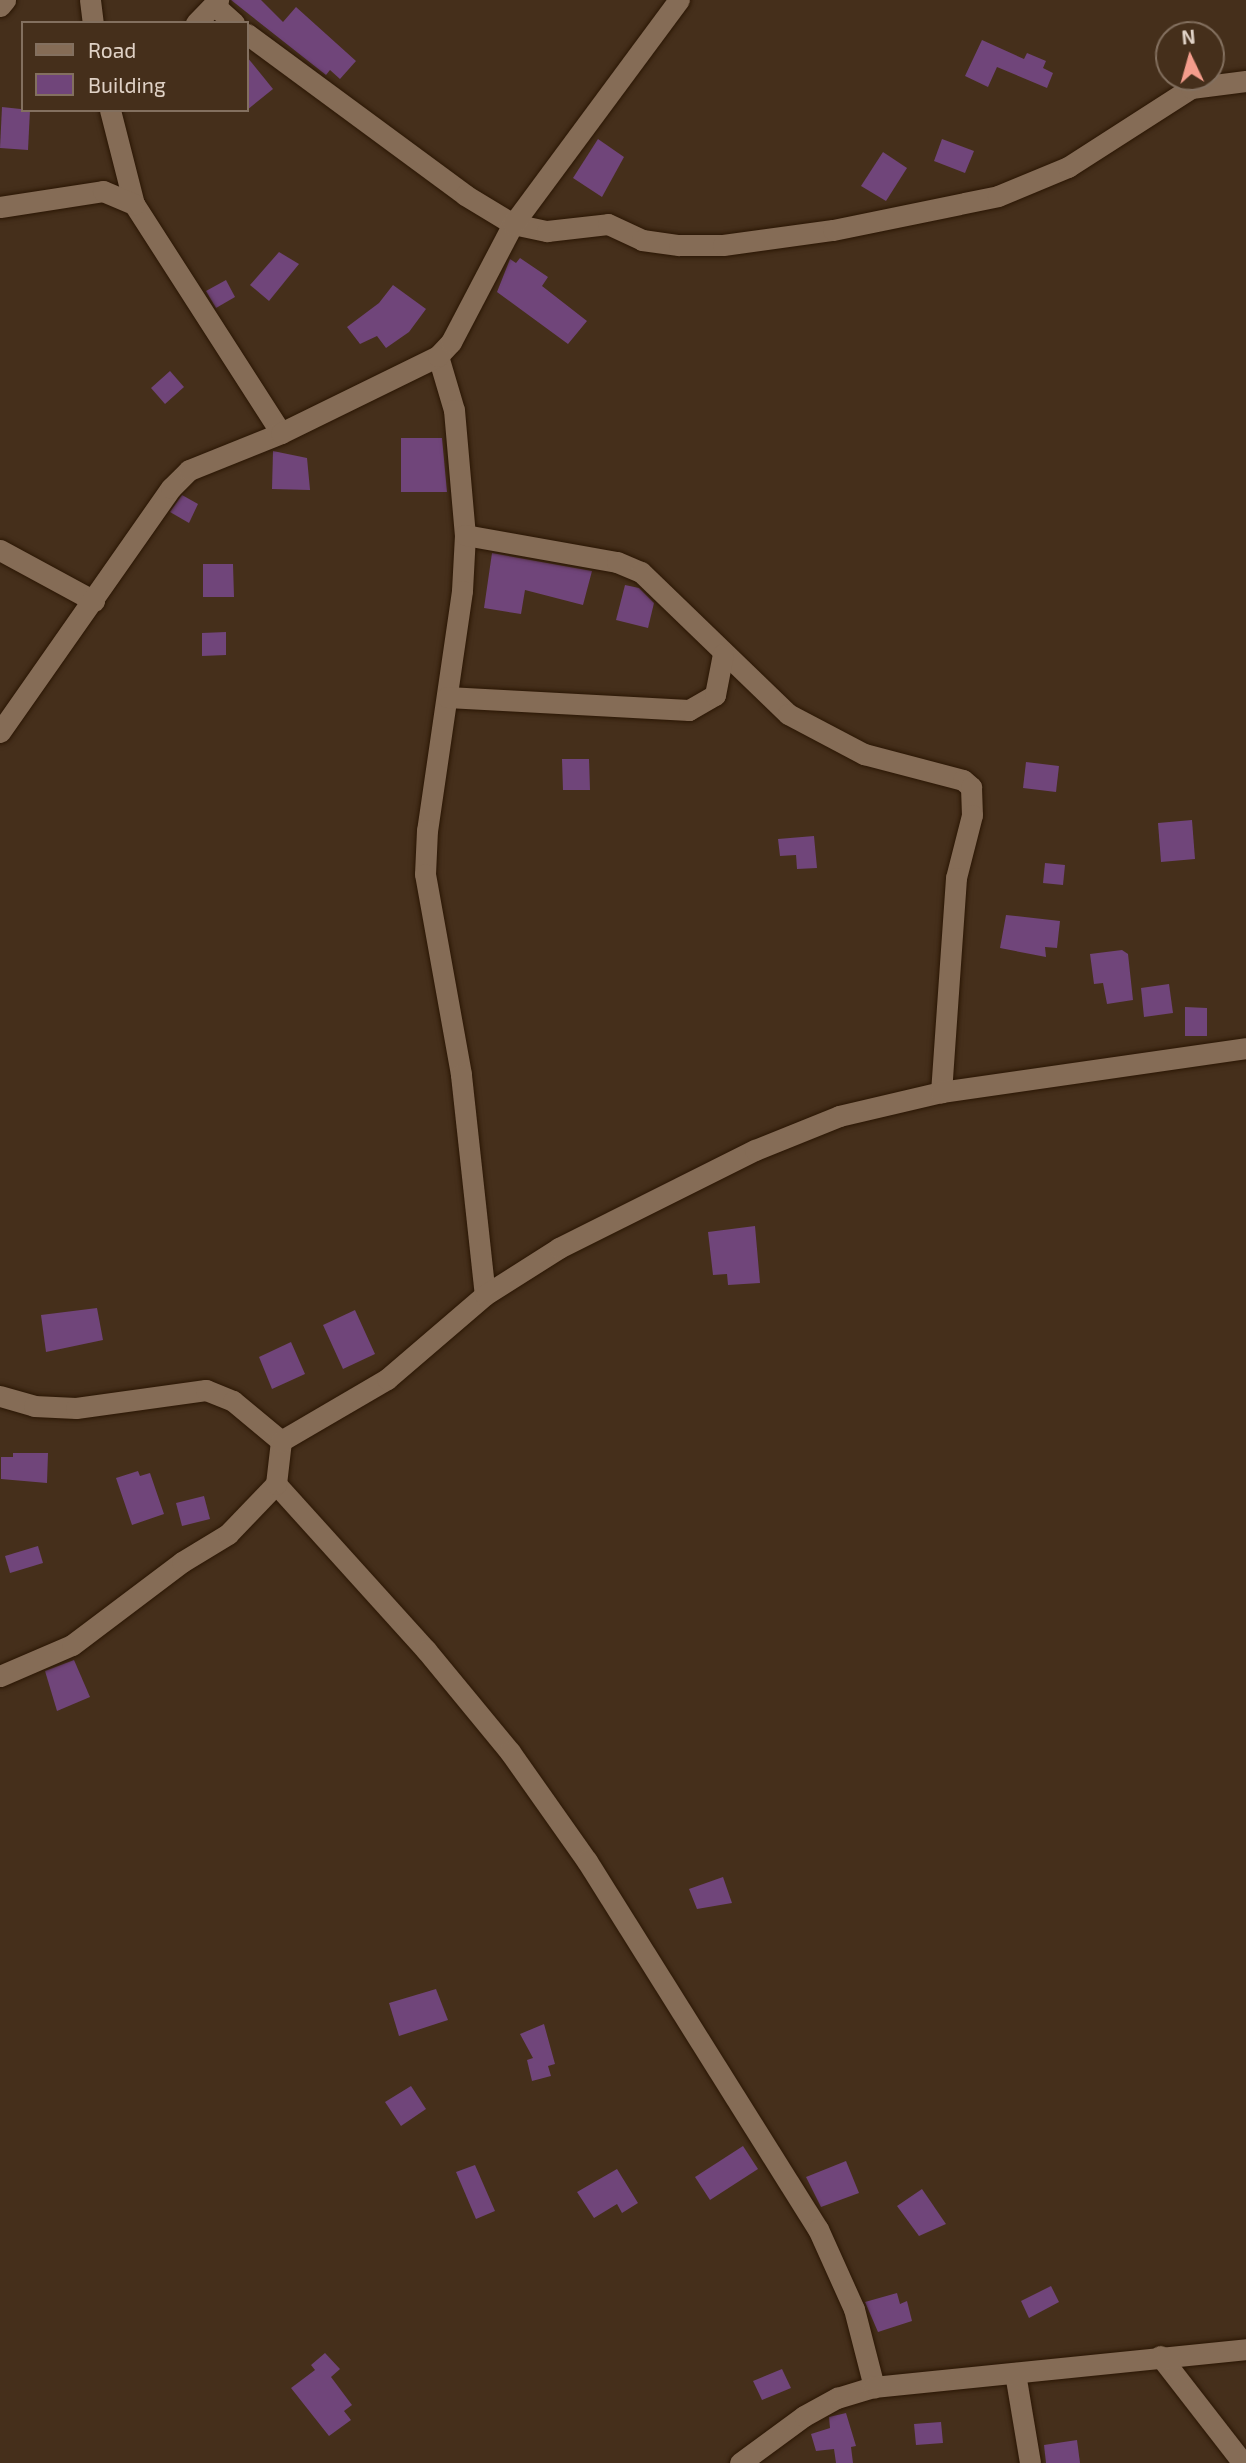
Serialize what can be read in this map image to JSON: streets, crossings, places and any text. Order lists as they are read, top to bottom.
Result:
{
  "legend": ["Road", "Building"],
  "north": "top"
}
